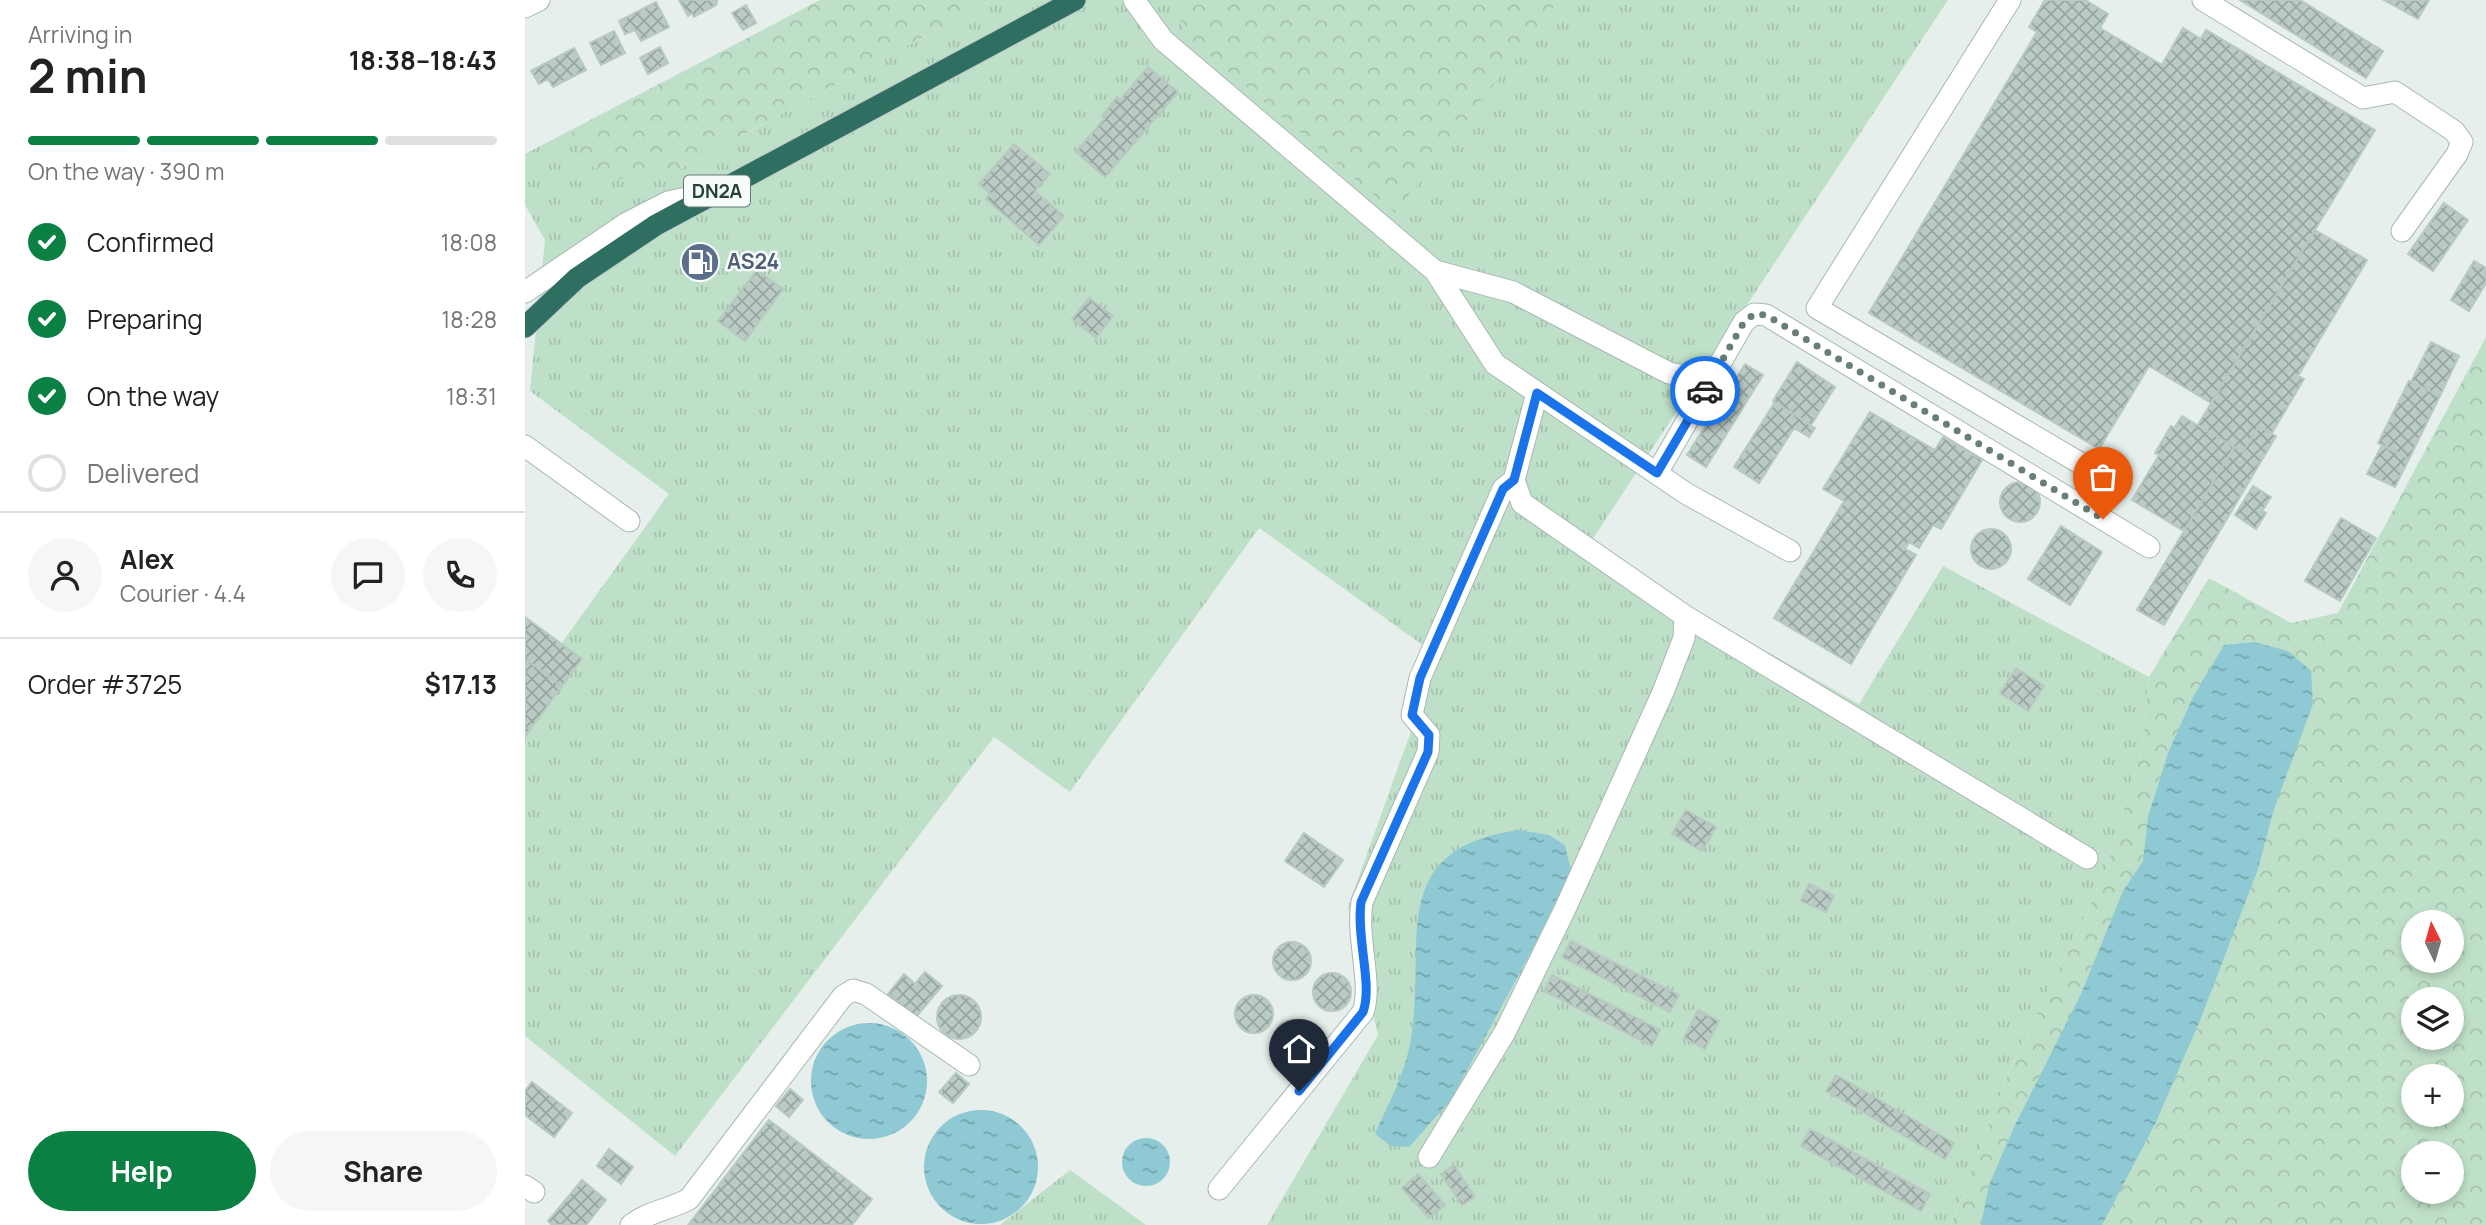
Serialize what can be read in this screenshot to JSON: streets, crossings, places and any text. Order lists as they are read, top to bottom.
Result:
{
  "streets": {
    "highway": ["DN2A"]
  },
  "places": {
    "fuel station": ["AS24"]
  },
  "north": "top",
  "page": {
    "heading": ["2 min", "Arriving in", "18:38–18:43"],
    "panel": [
      "Alex",
      "Courier · 4.4",
      "Order #3725",
      "$17.13"
    ],
    "bar": "On the way · 390 m",
    "list": [
      ["Confirmed", "18:08"],
      ["Preparing", "18:28"],
      ["On the way", "18:31"],
      "Delivered"
    ],
    "map_buttons": ["+", "−"],
    "buttons": ["Help", "Share"]
  }
}
